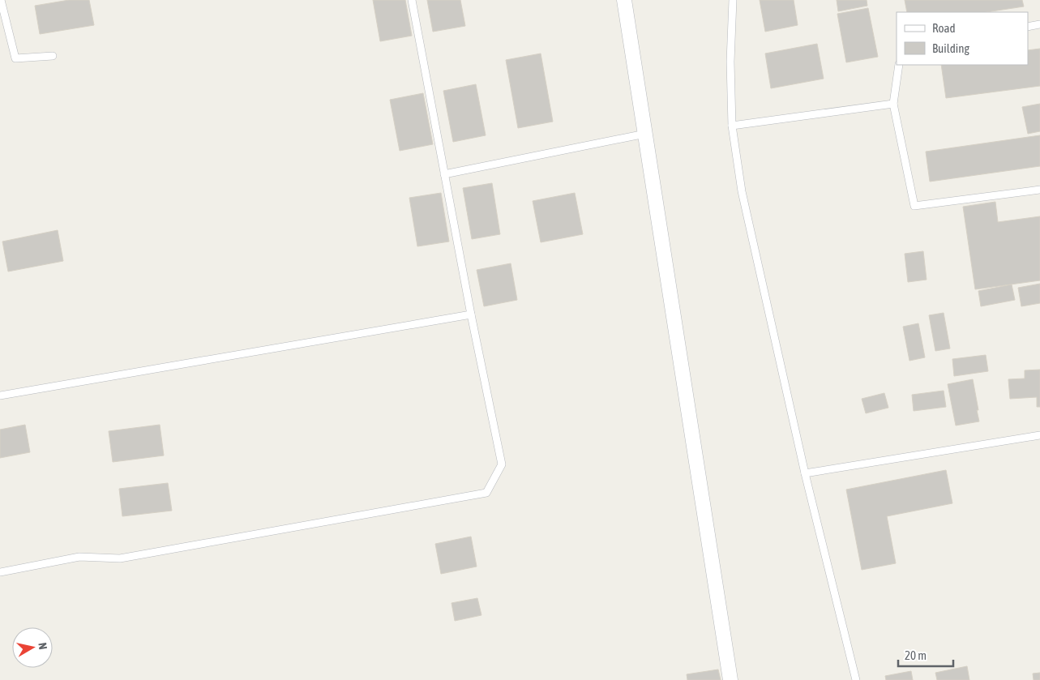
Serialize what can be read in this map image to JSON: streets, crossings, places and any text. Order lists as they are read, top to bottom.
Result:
{
  "legend": ["Road", "Building"],
  "scale_bar": "20 m",
  "north": "right"
}
